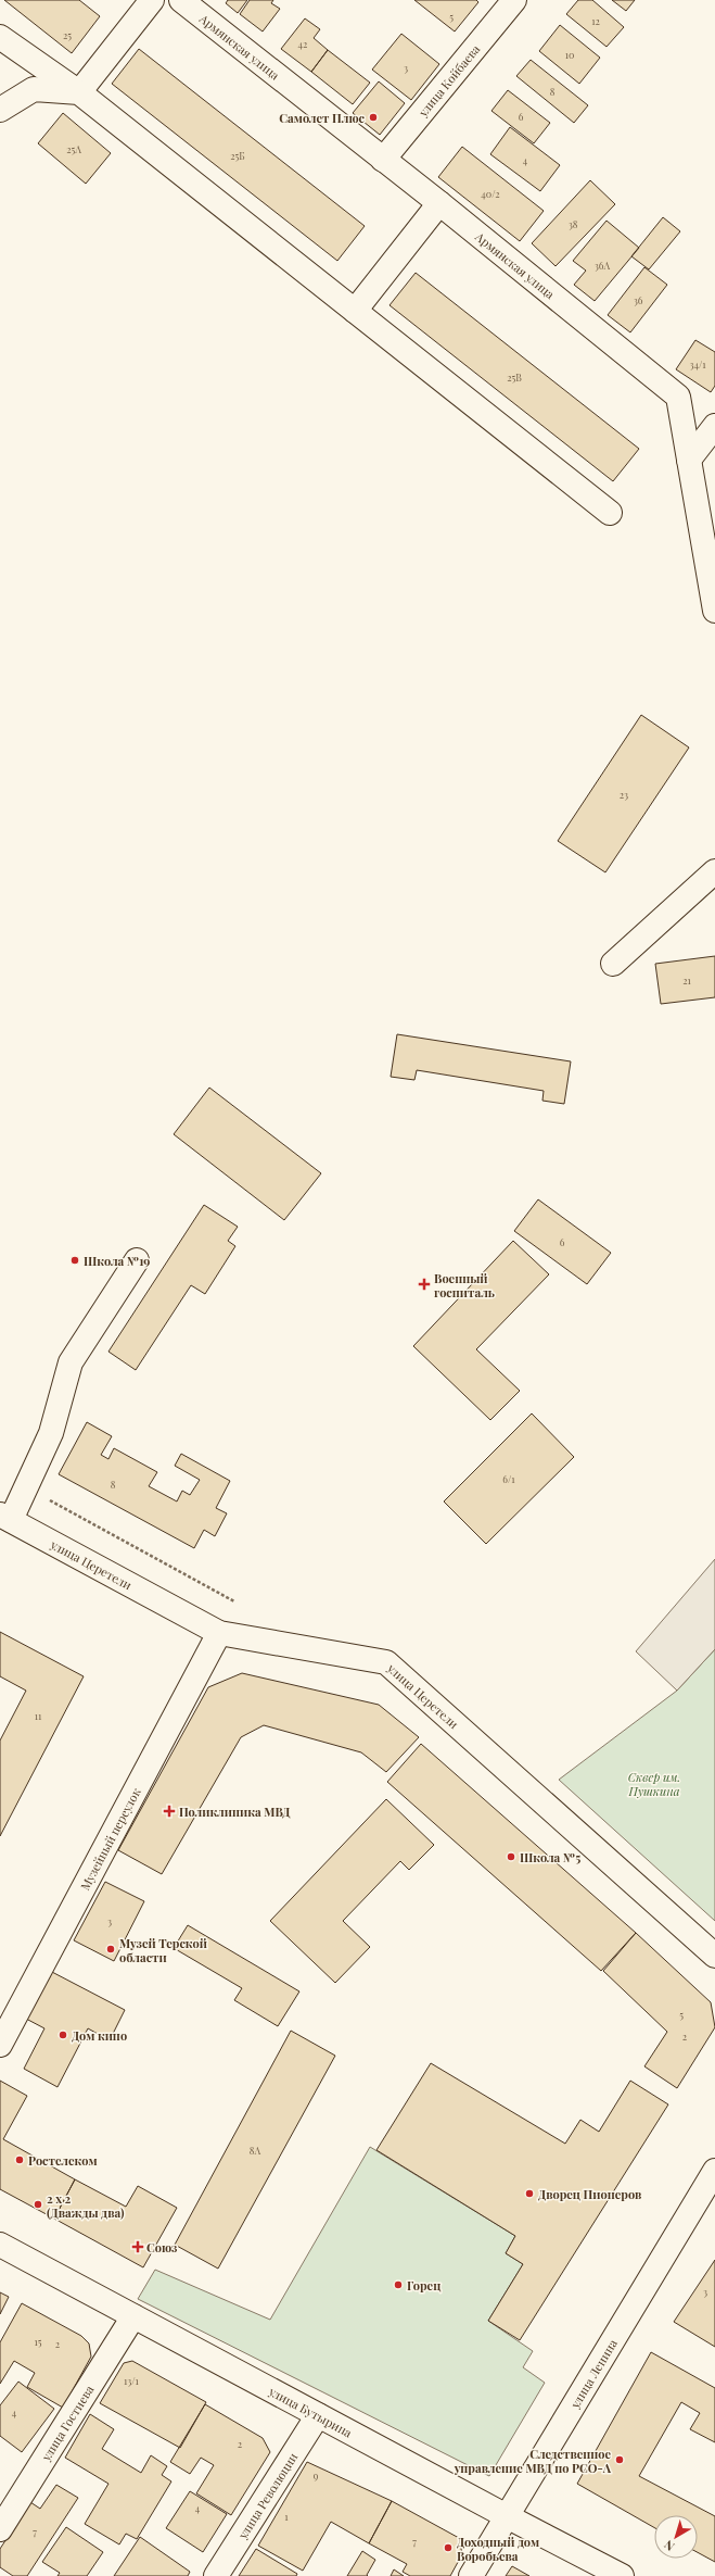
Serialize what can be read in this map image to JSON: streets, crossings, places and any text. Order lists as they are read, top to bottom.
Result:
{
  "streets": {
    "street": [
      "Армянская улица",
      "улица Койбаева",
      "улица Церетели",
      "Музейный переулок",
      "улица Ленина",
      "улица Бутырина",
      "улица Гостиева",
      "улица Революции"
    ]
  },
  "crossings": [
    ["Армянская улица", "улица Койбаева"],
    ["улица Церетели", "Музейный переулок"],
    ["улица Ленина", "улица Бутырина"],
    ["улица Бутырина", "улица Гостиева"],
    ["улица Бутырина", "улица Революции"]
  ],
  "parks": ["Сквер им. Пушкина"],
  "places": {
    "other": [
      "Самолет Плюс",
      "Школа №19",
      "Школа №5",
      "Музей Терской области",
      "Дом кино",
      "Ростелеком",
      "Дворец Пионеров",
      "2 х 2 (Дважды два)",
      "Горец",
      "Следственное управление МВД по РСО-А",
      "Доходный дом Воробьева"
    ],
    "health": ["Военный госпиталь", "Поликлиника МВД", "Союз"]
  },
  "house_numbers": [
    "5",
    "12",
    "25",
    "42",
    "10",
    "3",
    "8",
    "6",
    "25А",
    "25Б",
    "4",
    "40/2",
    "38",
    "36А",
    "36",
    "34/1",
    "25В",
    "23",
    "21",
    "6",
    "6/1",
    "8",
    "11",
    "3",
    "5",
    "2",
    "8А",
    "3",
    "15",
    "2",
    "13/1",
    "4",
    "2",
    "9",
    "4",
    "1",
    "7",
    "7"
  ],
  "north": "bottom left"
}
